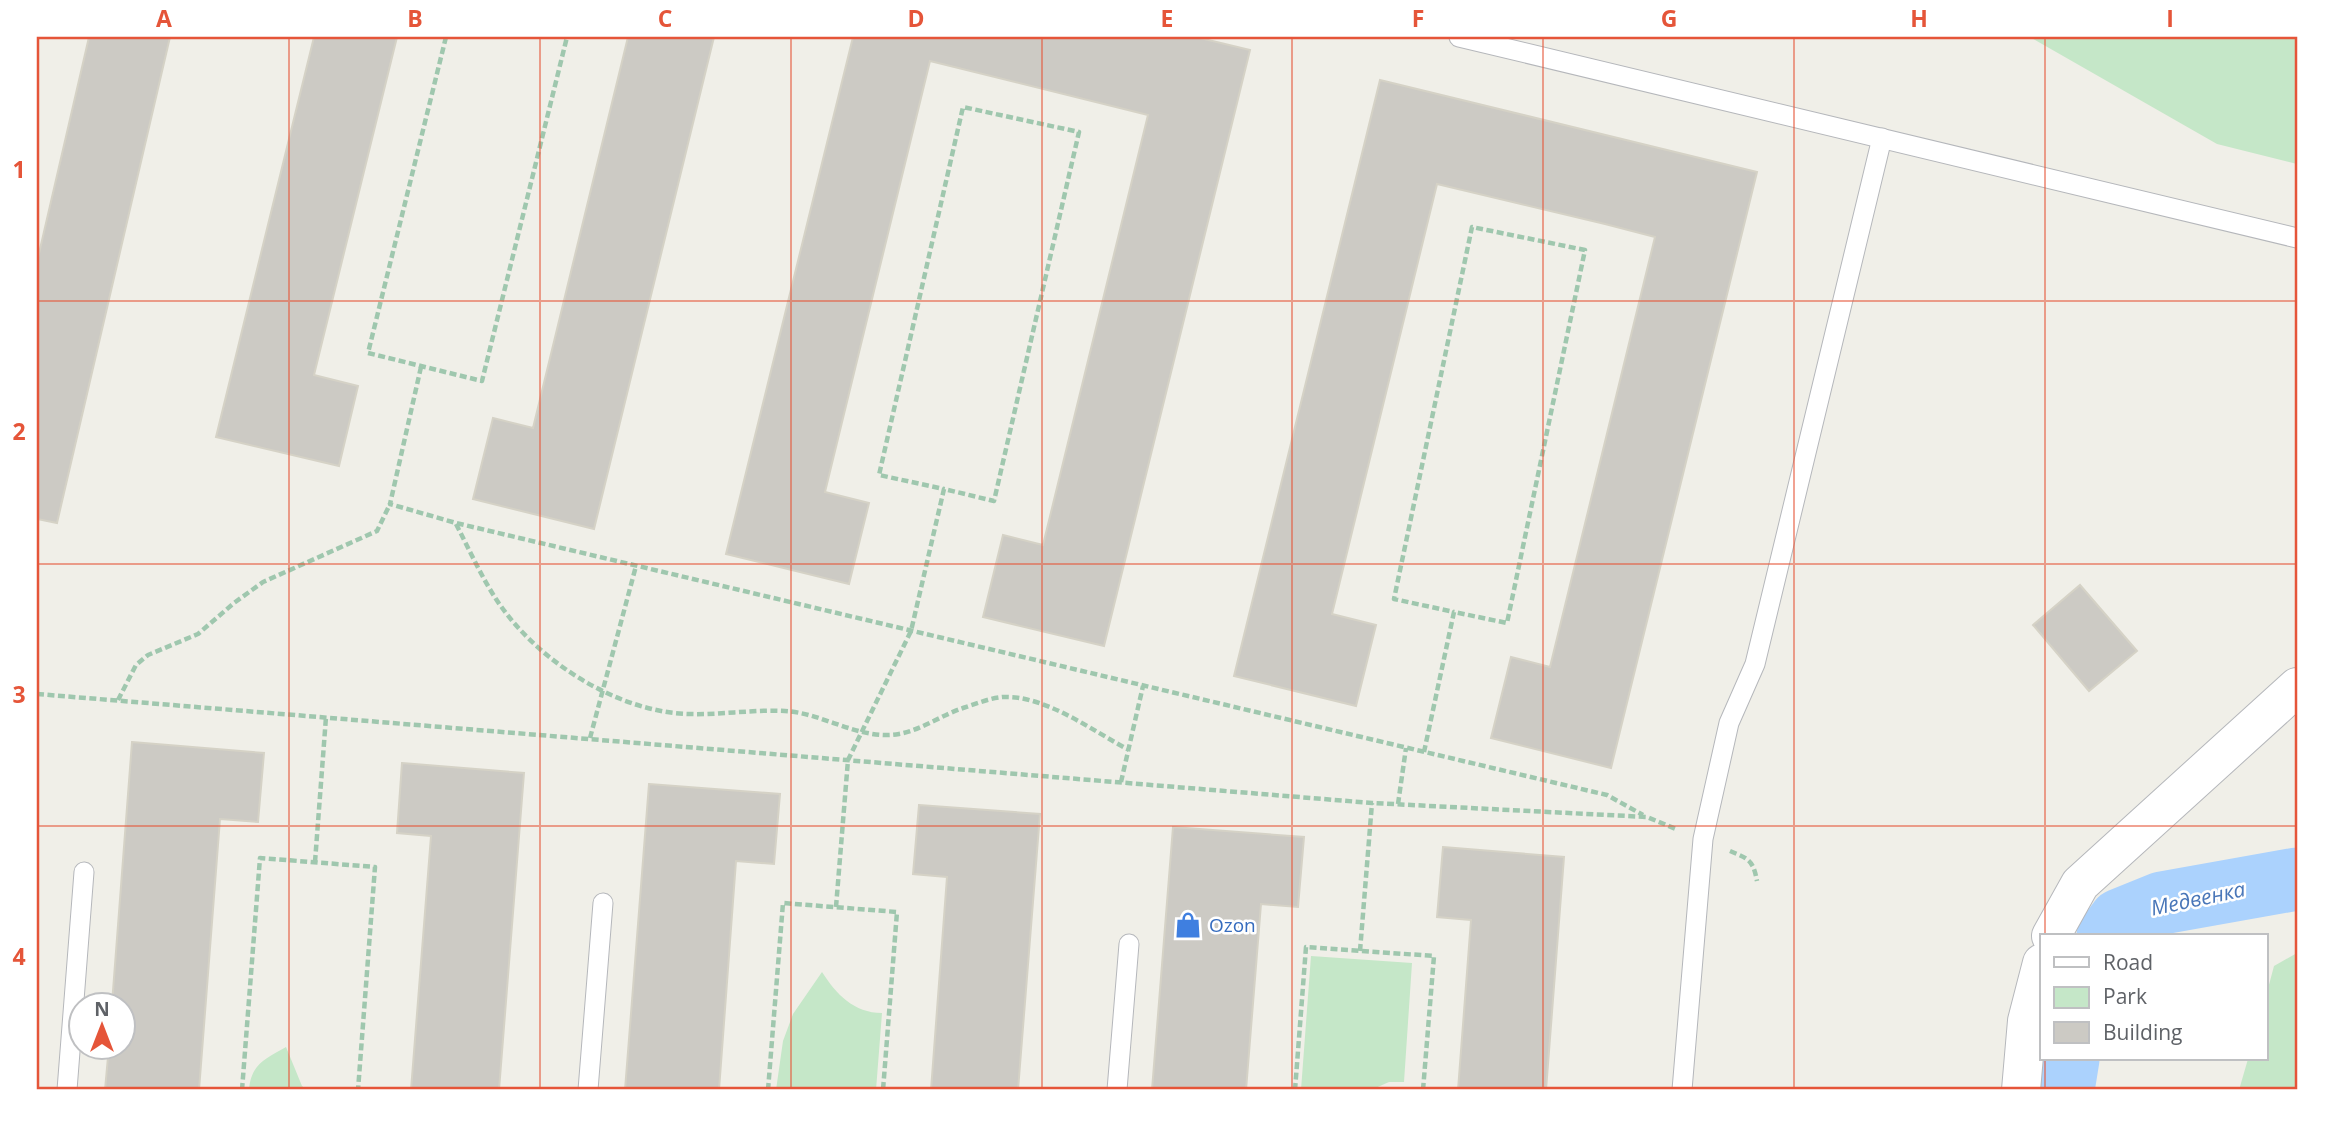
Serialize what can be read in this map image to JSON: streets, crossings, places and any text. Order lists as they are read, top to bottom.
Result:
{
  "water": ["Медвенка"],
  "places": {
    "shop": ["Ozon"]
  },
  "legend": ["Road", "Park", "Building"],
  "north": "top",
  "grid": {
    "columns": [
      "A",
      "B",
      "C",
      "D",
      "E",
      "F",
      "G",
      "H",
      "I"
    ],
    "rows": [
      "1",
      "2",
      "3",
      "4"
    ]
  }
}
